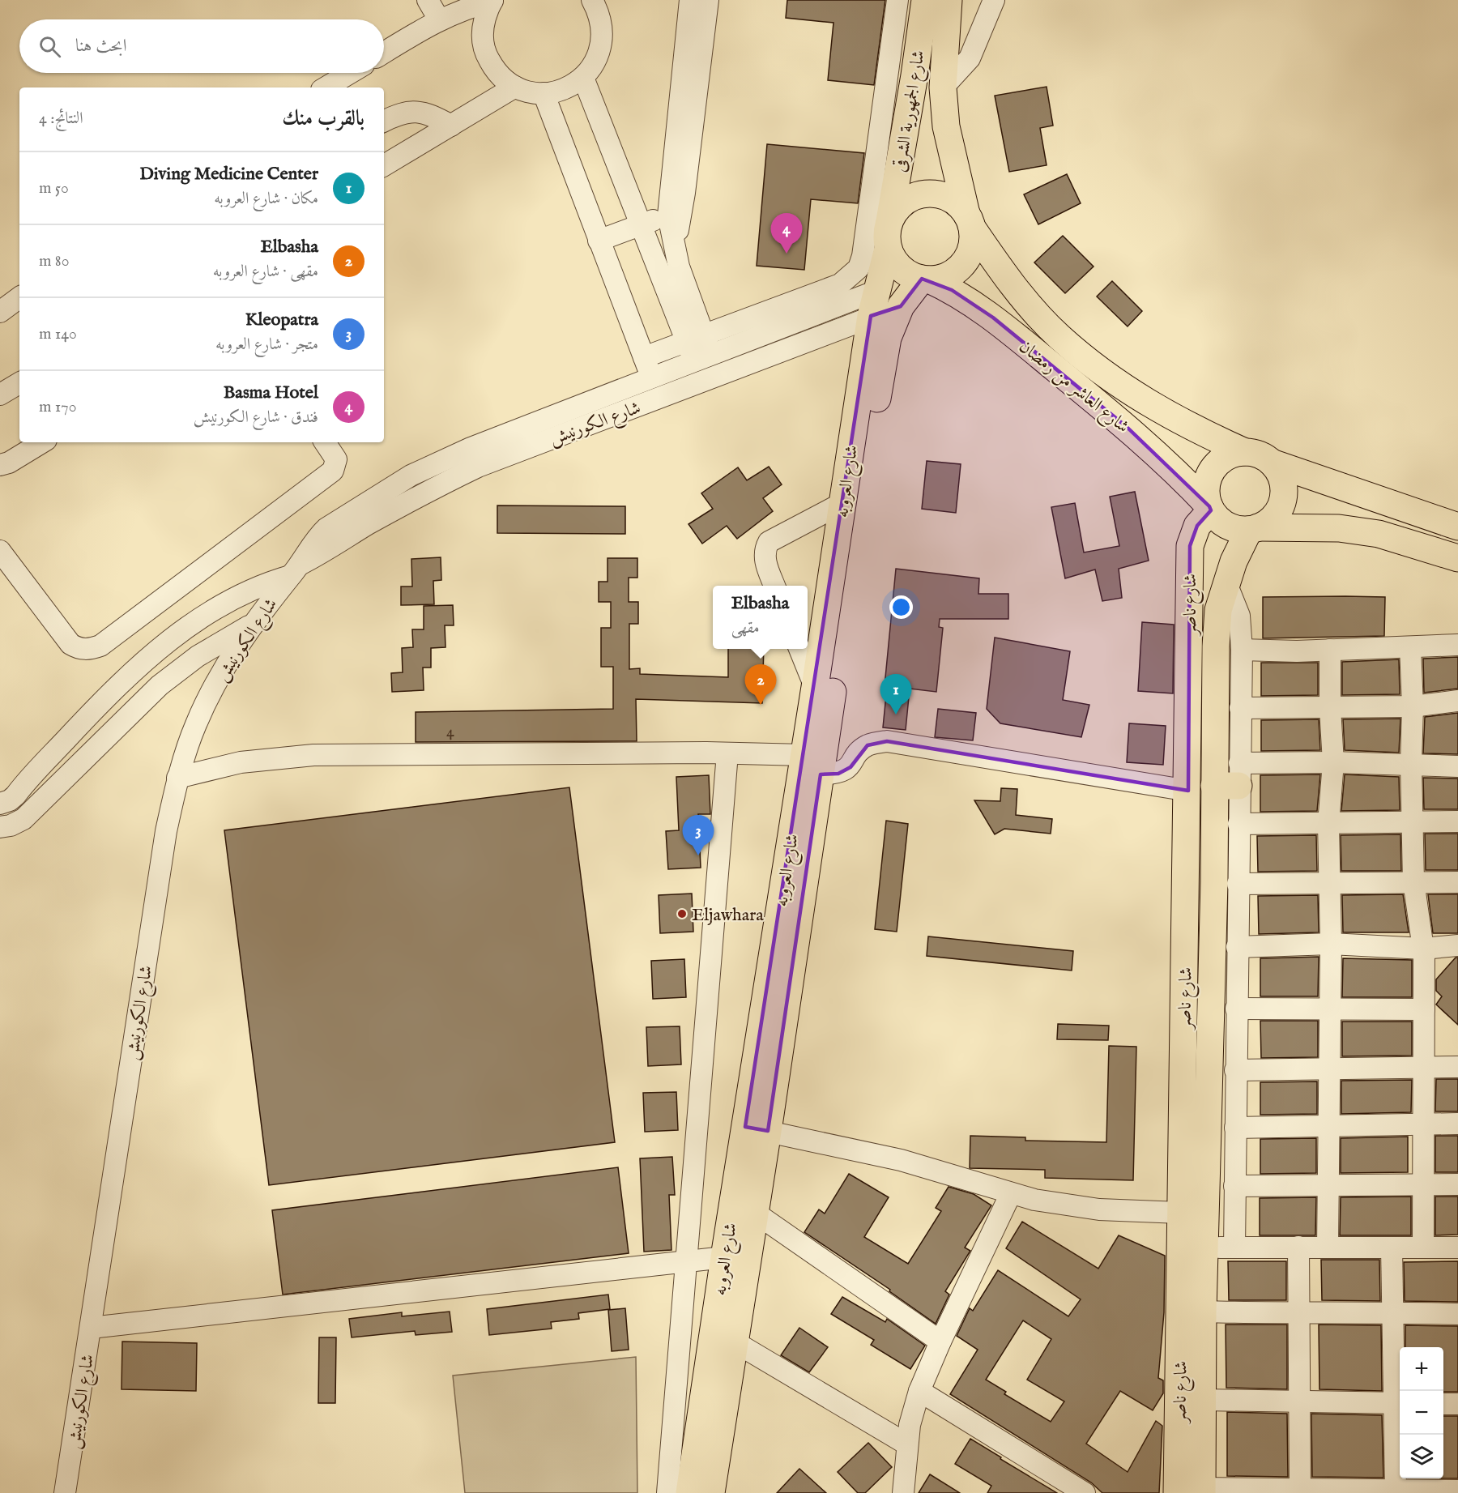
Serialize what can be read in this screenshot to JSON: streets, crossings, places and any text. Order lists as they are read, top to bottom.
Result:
{
  "streets": {
    "main road": [
      "شارع الجمهورية الشرقى",
      "شارع العاشر من رمضان",
      "شارع العروبه",
      "شارع ناصر"
    ],
    "street": ["شارع الكورنيش"]
  },
  "crossings": [
    ["شارع الجمهورية الشرقى", "شارع العاشر من رمضان"],
    ["شارع الجمهورية الشرقى", "شارع العروبه"],
    ["شارع العاشر من رمضان", "شارع العروبه"],
    ["شارع العاشر من رمضان", "شارع ناصر"],
    ["شارع الكورنيش", "شارع العروبه"]
  ],
  "places": ["Eljawhara"],
  "house_numbers": ["4"],
  "page": {
    "search": "ابحث هنا",
    "heading": ["بالقرب منك", "النتائج: 4"],
    "list": [
      {
        "mark": "1",
        "name": "Diving Medicine Center",
        "note": "مكان · شارع العروبه",
        "value": "50 m"
      },
      {
        "mark": "2",
        "name": "Elbasha",
        "note": "مقهى · شارع العروبه",
        "value": "80 m"
      },
      {
        "mark": "3",
        "name": "Kleopatra",
        "note": "متجر · شارع العروبه",
        "value": "140 m"
      },
      {
        "mark": "4",
        "name": "Basma Hotel",
        "note": "فندق · شارع الكورنيش",
        "value": "170 m"
      }
    ],
    "pins": [
      "4",
      "2",
      "1",
      "3"
    ],
    "popup": ["Elbasha", "مقهى"],
    "map_buttons": ["+", "−"]
  }
}
